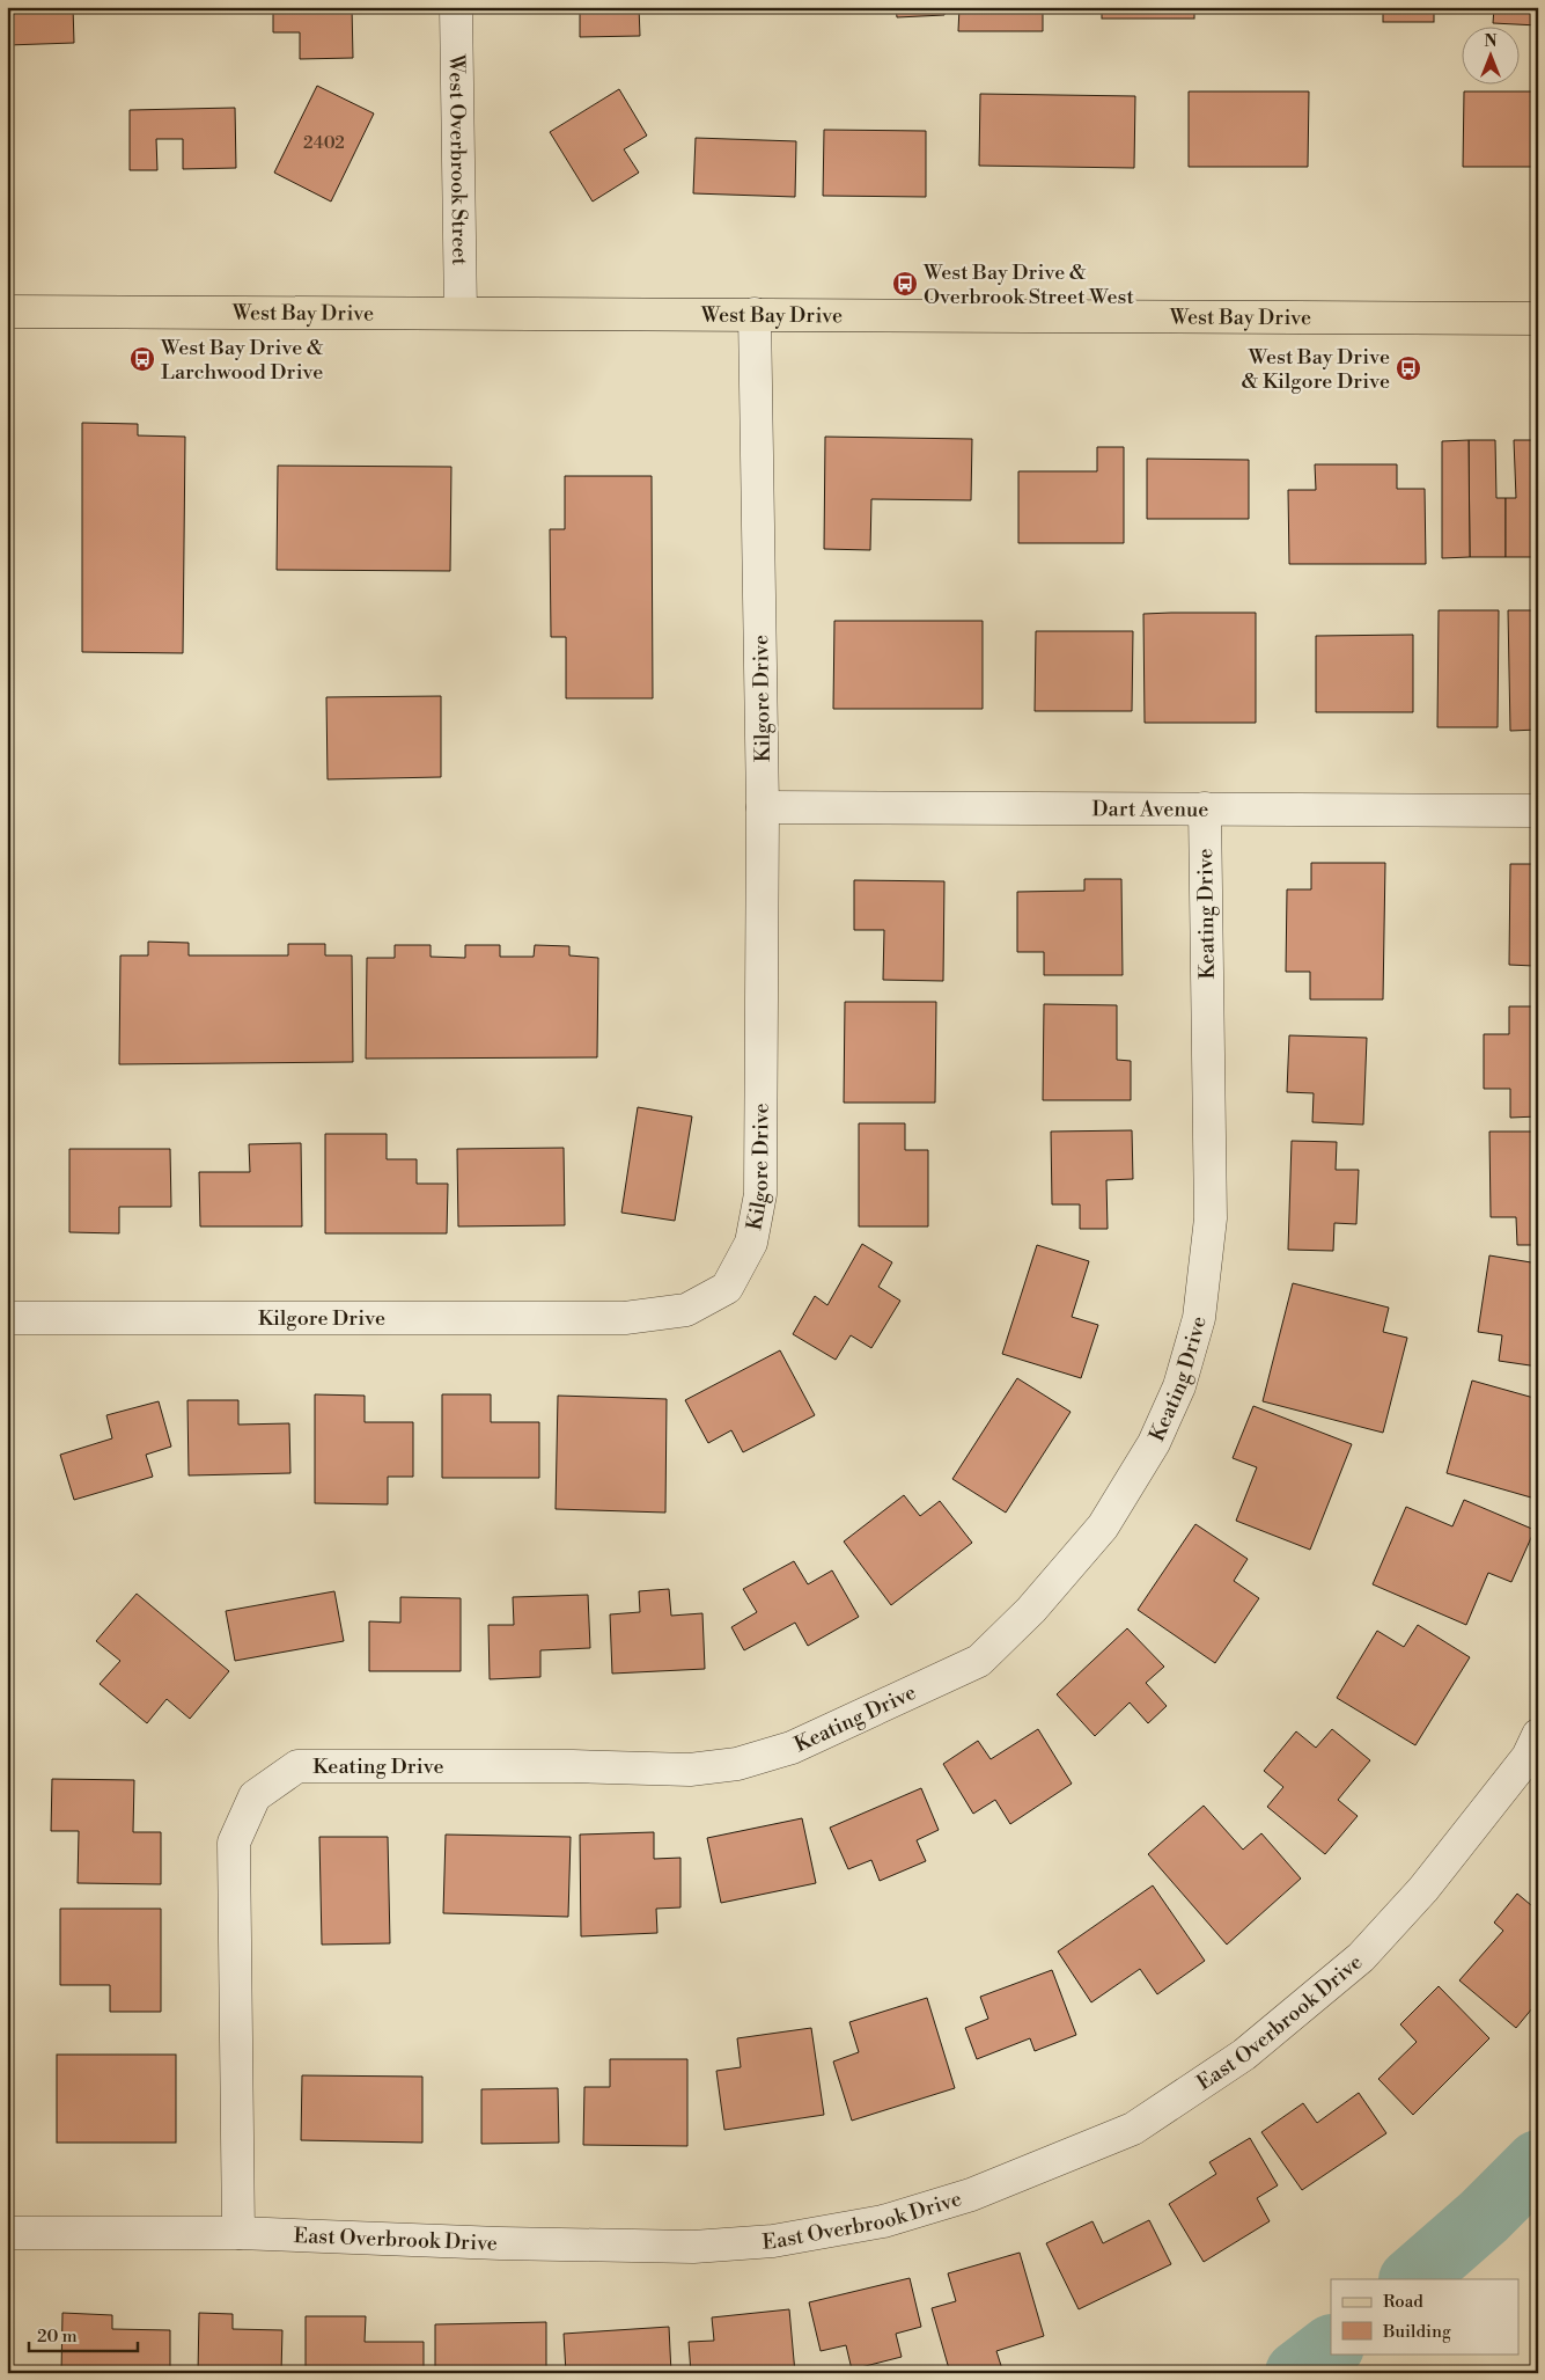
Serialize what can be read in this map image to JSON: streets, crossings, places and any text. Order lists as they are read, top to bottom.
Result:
{
  "streets": {
    "main road": ["West Bay Drive"],
    "street": [
      "West Overbrook Street",
      "Kilgore Drive",
      "Dart Avenue",
      "Keating Drive",
      "East Overbrook Drive"
    ]
  },
  "crossings": [
    ["West Overbrook Street", "West Bay Drive"],
    ["West Bay Drive", "Kilgore Drive"],
    ["Kilgore Drive", "Dart Avenue"],
    ["Dart Avenue", "Keating Drive"],
    ["Keating Drive", "East Overbrook Drive"]
  ],
  "places": {
    "bus stop": ["West Bay Drive & Overbrook Street West", "West Bay Drive & Larchwood Drive", "West Bay Drive & Kilgore Drive"]
  },
  "house_numbers": ["2402"],
  "legend": ["Road", "Building"],
  "scale_bar": "20 m",
  "north": "top"
}
